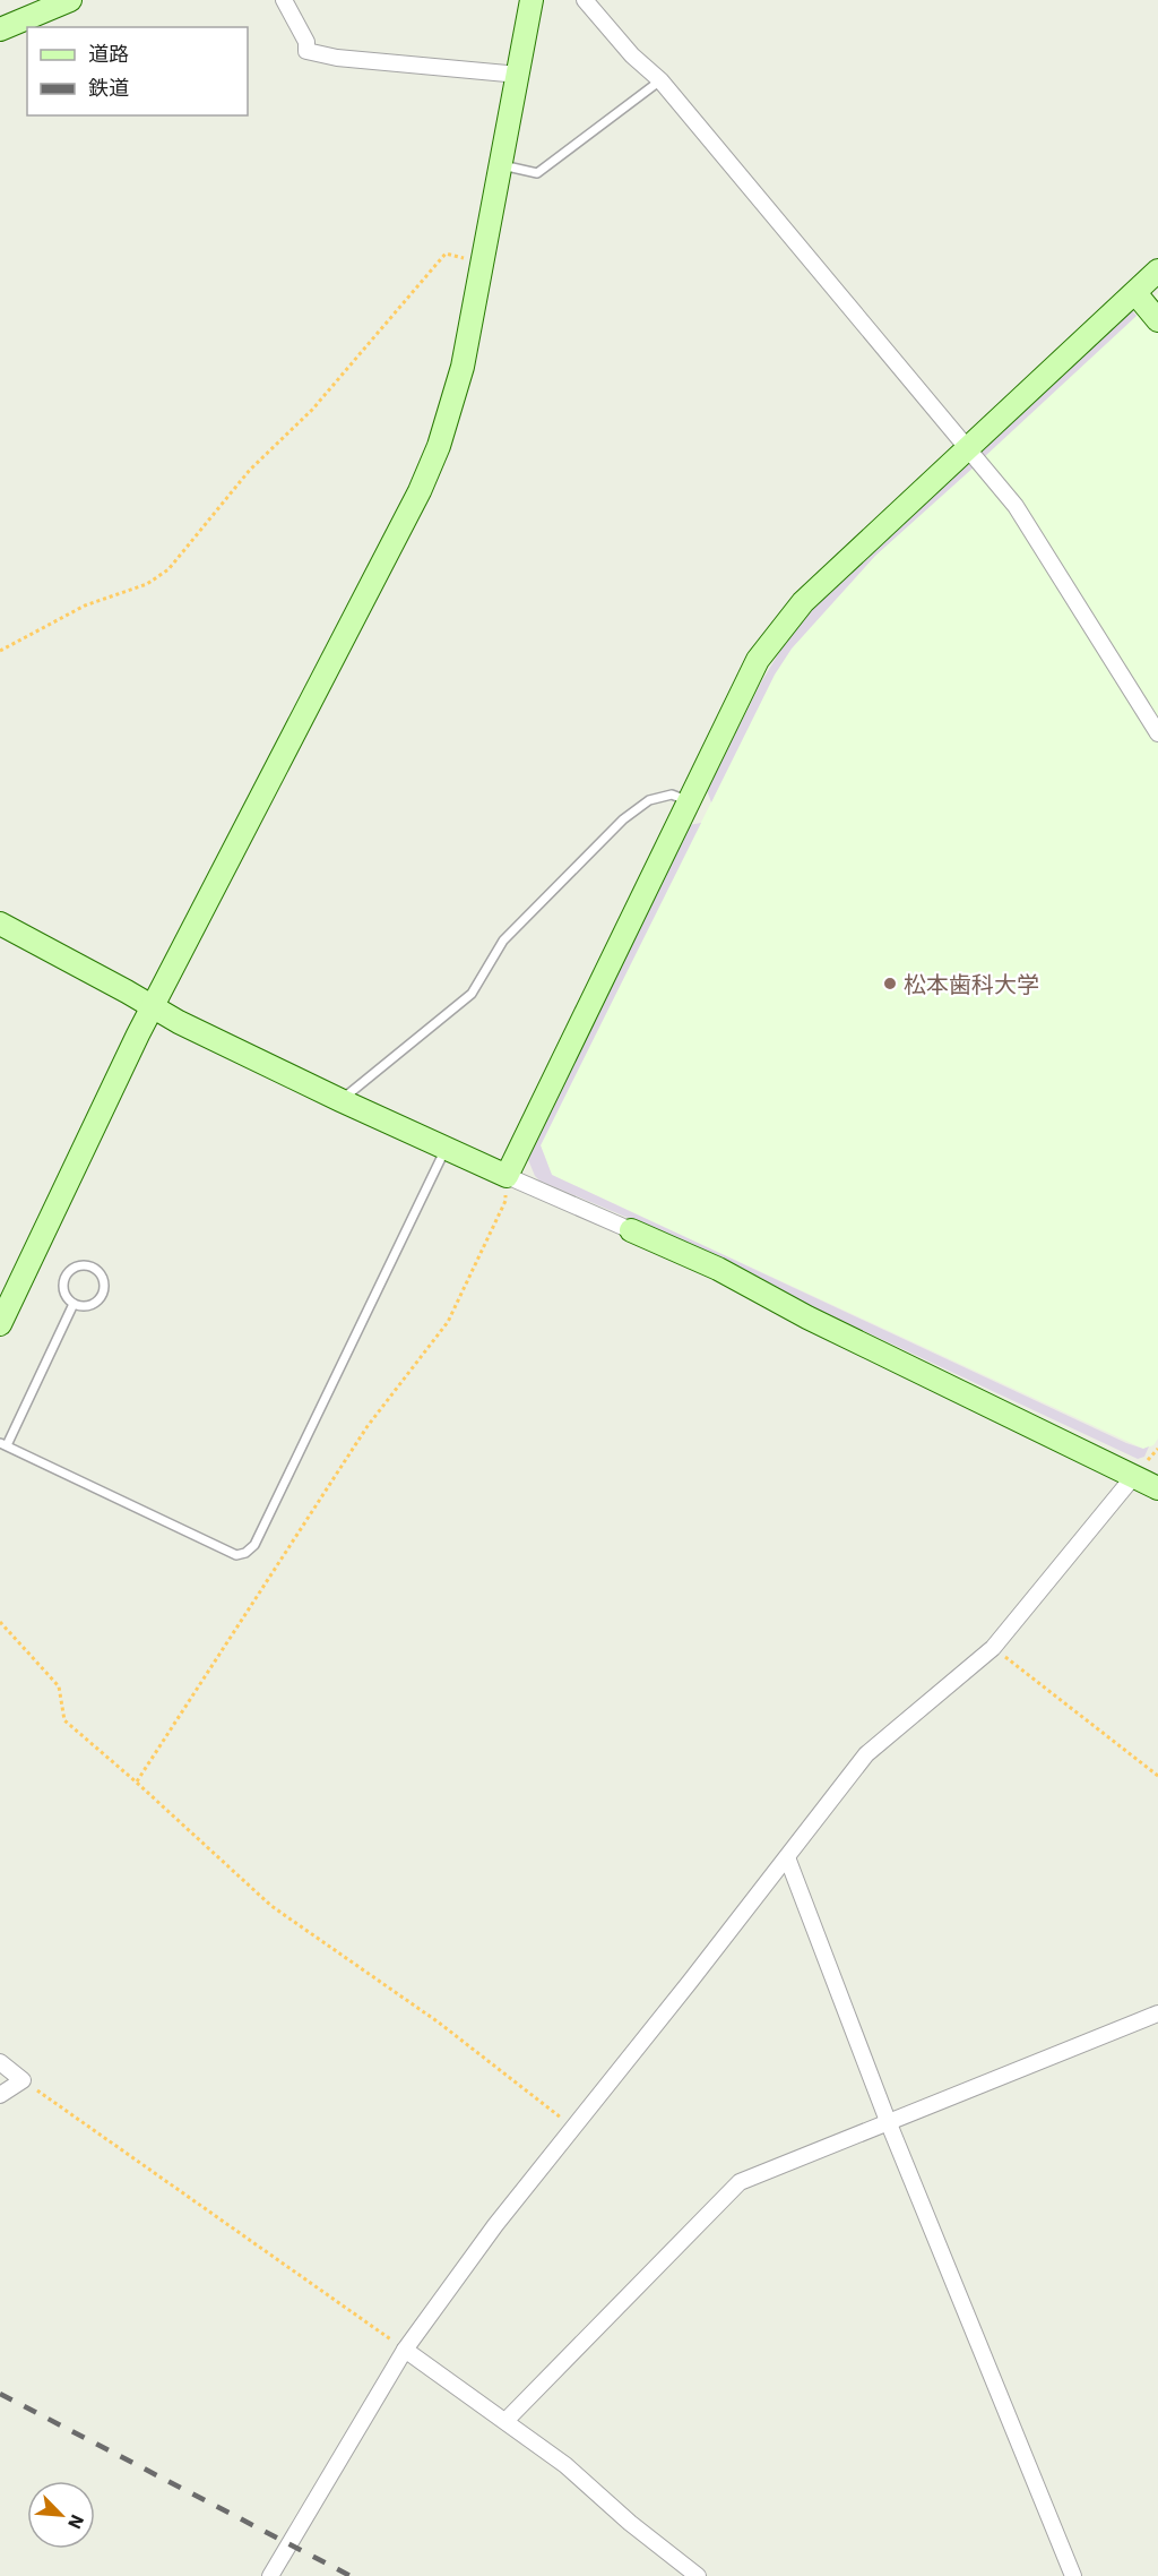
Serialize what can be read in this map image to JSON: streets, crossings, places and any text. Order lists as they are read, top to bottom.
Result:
{
  "places": ["松本歯科大学"],
  "legend": ["道路", "鉄道"],
  "north": "bottom right"
}
